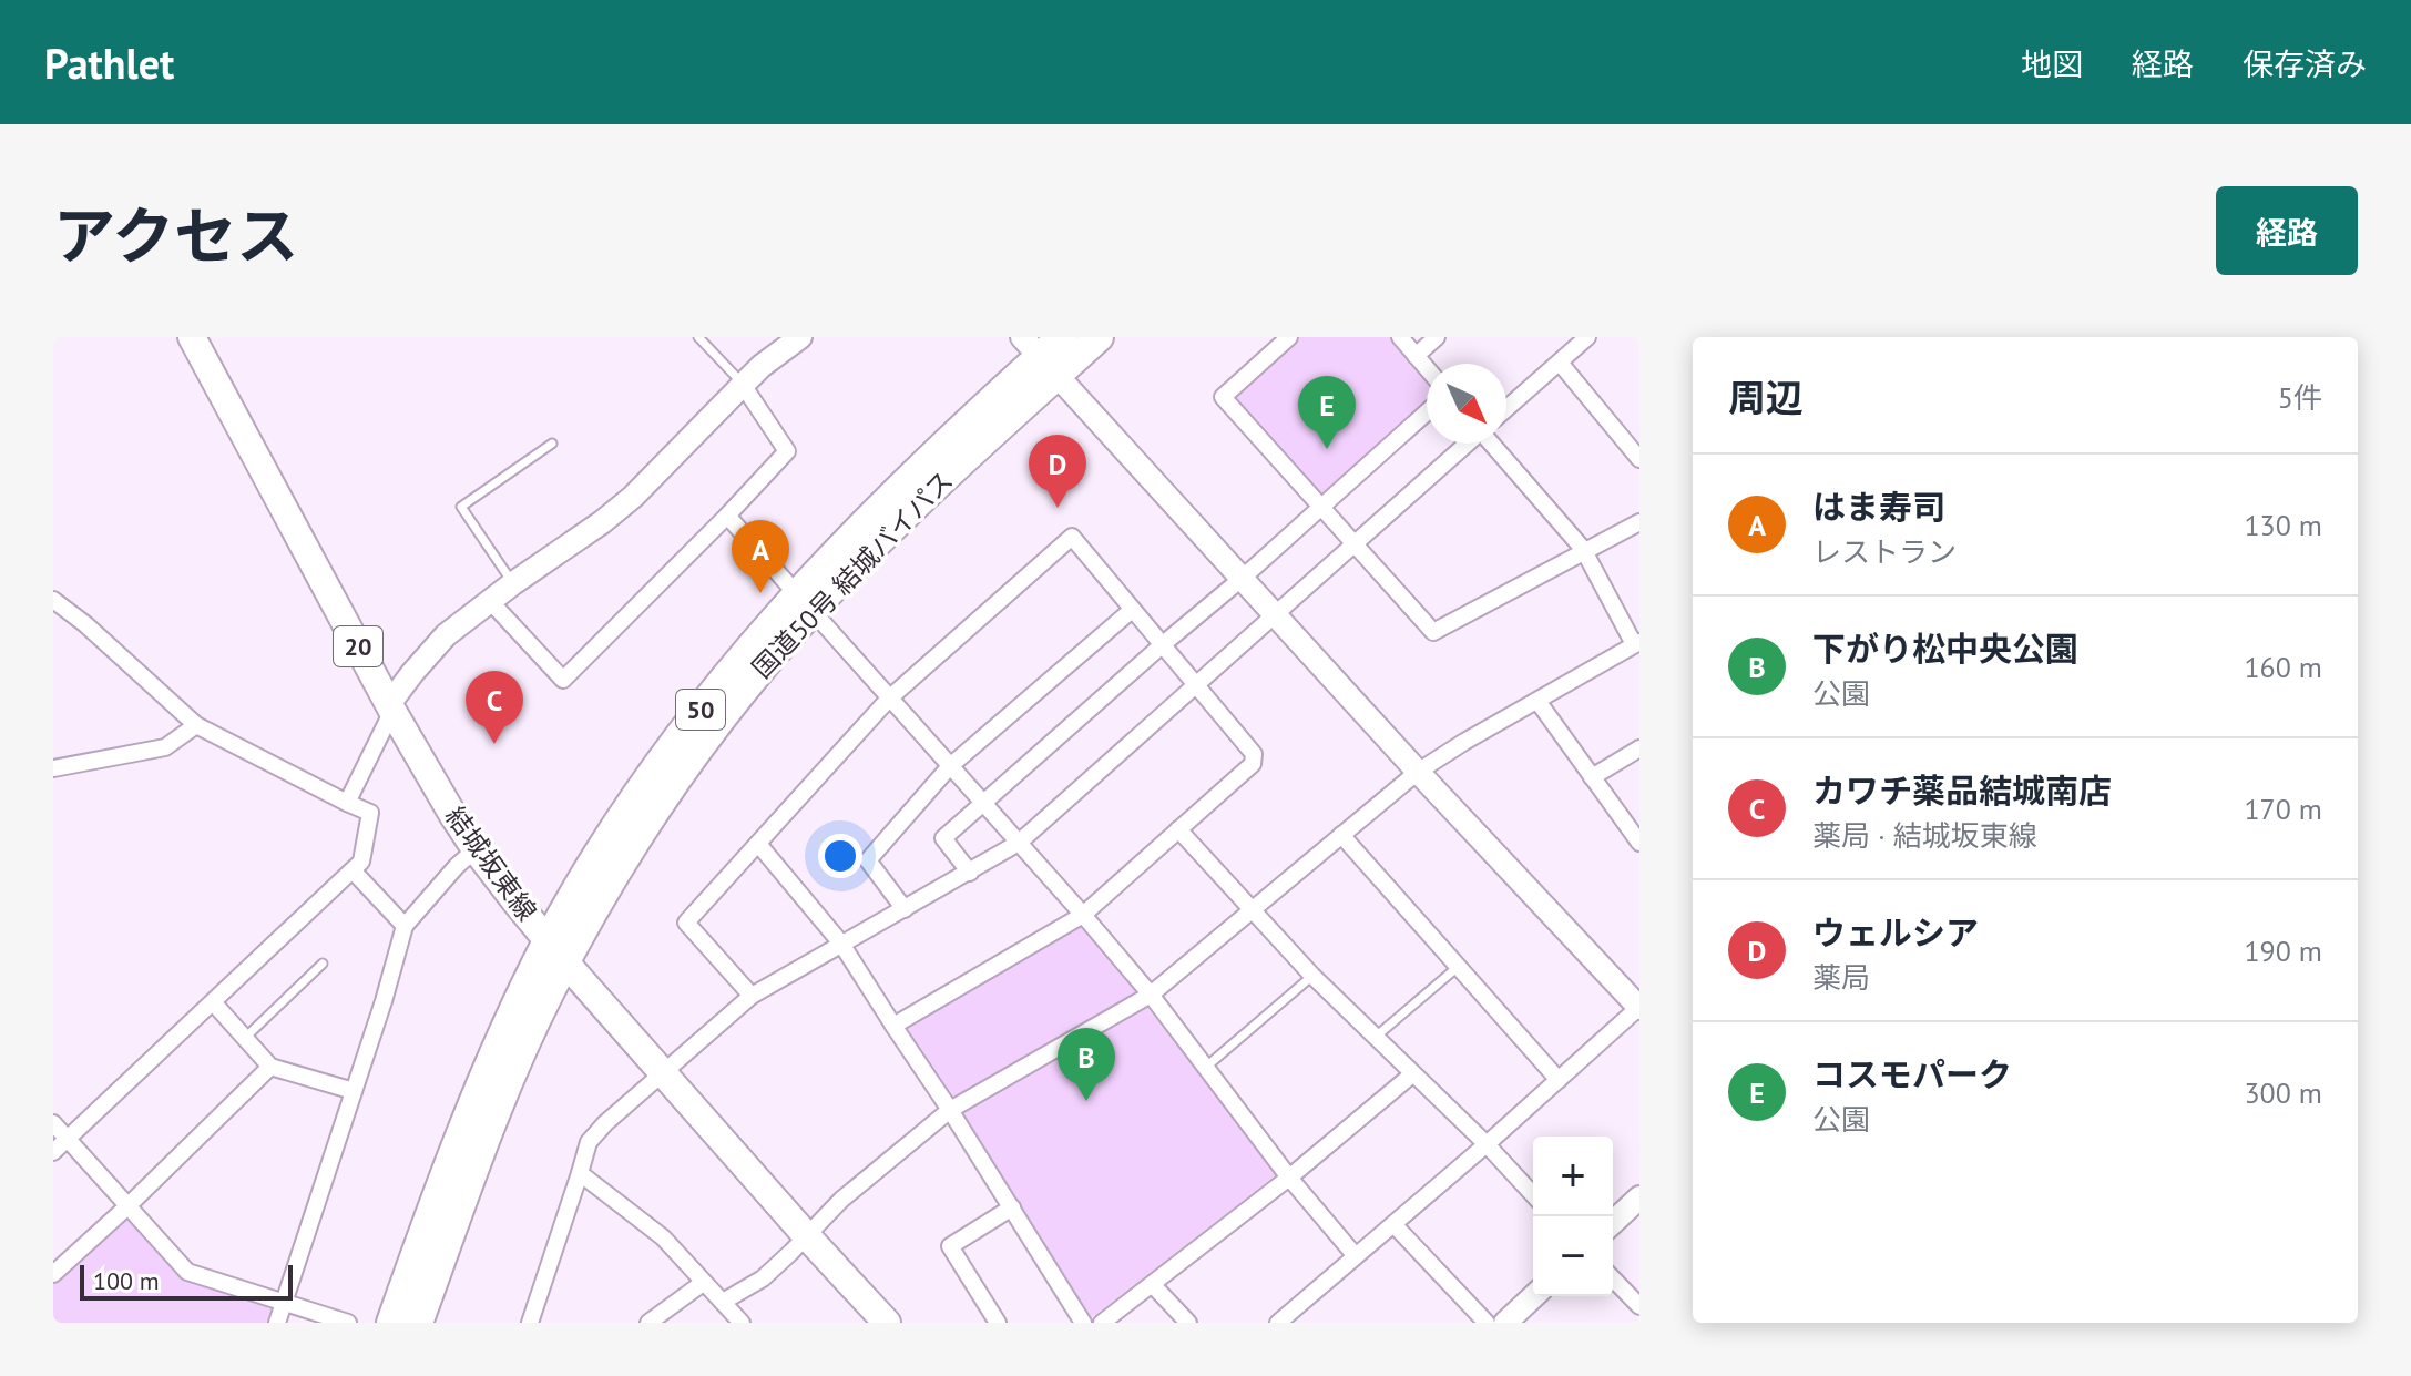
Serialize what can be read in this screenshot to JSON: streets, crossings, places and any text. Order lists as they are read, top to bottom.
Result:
{
  "streets": {
    "highway": ["国道50号 結城バイパス", "50"],
    "main road": ["20", "結城坂東線"]
  },
  "crossings": [
    ["国道50号 結城バイパス", "結城坂東線"]
  ],
  "scale_bar": "100 m",
  "north": "bottom right",
  "page": {
    "header": "Pathlet",
    "nav": ["地図", "経路", "保存済み"],
    "title": "アクセス",
    "buttons": "経路",
    "heading": ["周辺", "5件"],
    "pins": [
      "E",
      "D",
      "A",
      "C",
      "B"
    ],
    "list": [
      {
        "mark": "A",
        "name": "はま寿司",
        "note": "レストラン",
        "value": "130 m"
      },
      {
        "mark": "B",
        "name": "下がり松中央公園",
        "note": "公園",
        "value": "160 m"
      },
      {
        "mark": "C",
        "name": "カワチ薬品結城南店",
        "note": "薬局 · 結城坂東線",
        "value": "170 m"
      },
      {
        "mark": "D",
        "name": "ウェルシア",
        "note": "薬局",
        "value": "190 m"
      },
      {
        "mark": "E",
        "name": "コスモパーク",
        "note": "公園",
        "value": "300 m"
      }
    ],
    "map_buttons": ["+", "−"],
    "scale": "100 m"
  }
}
